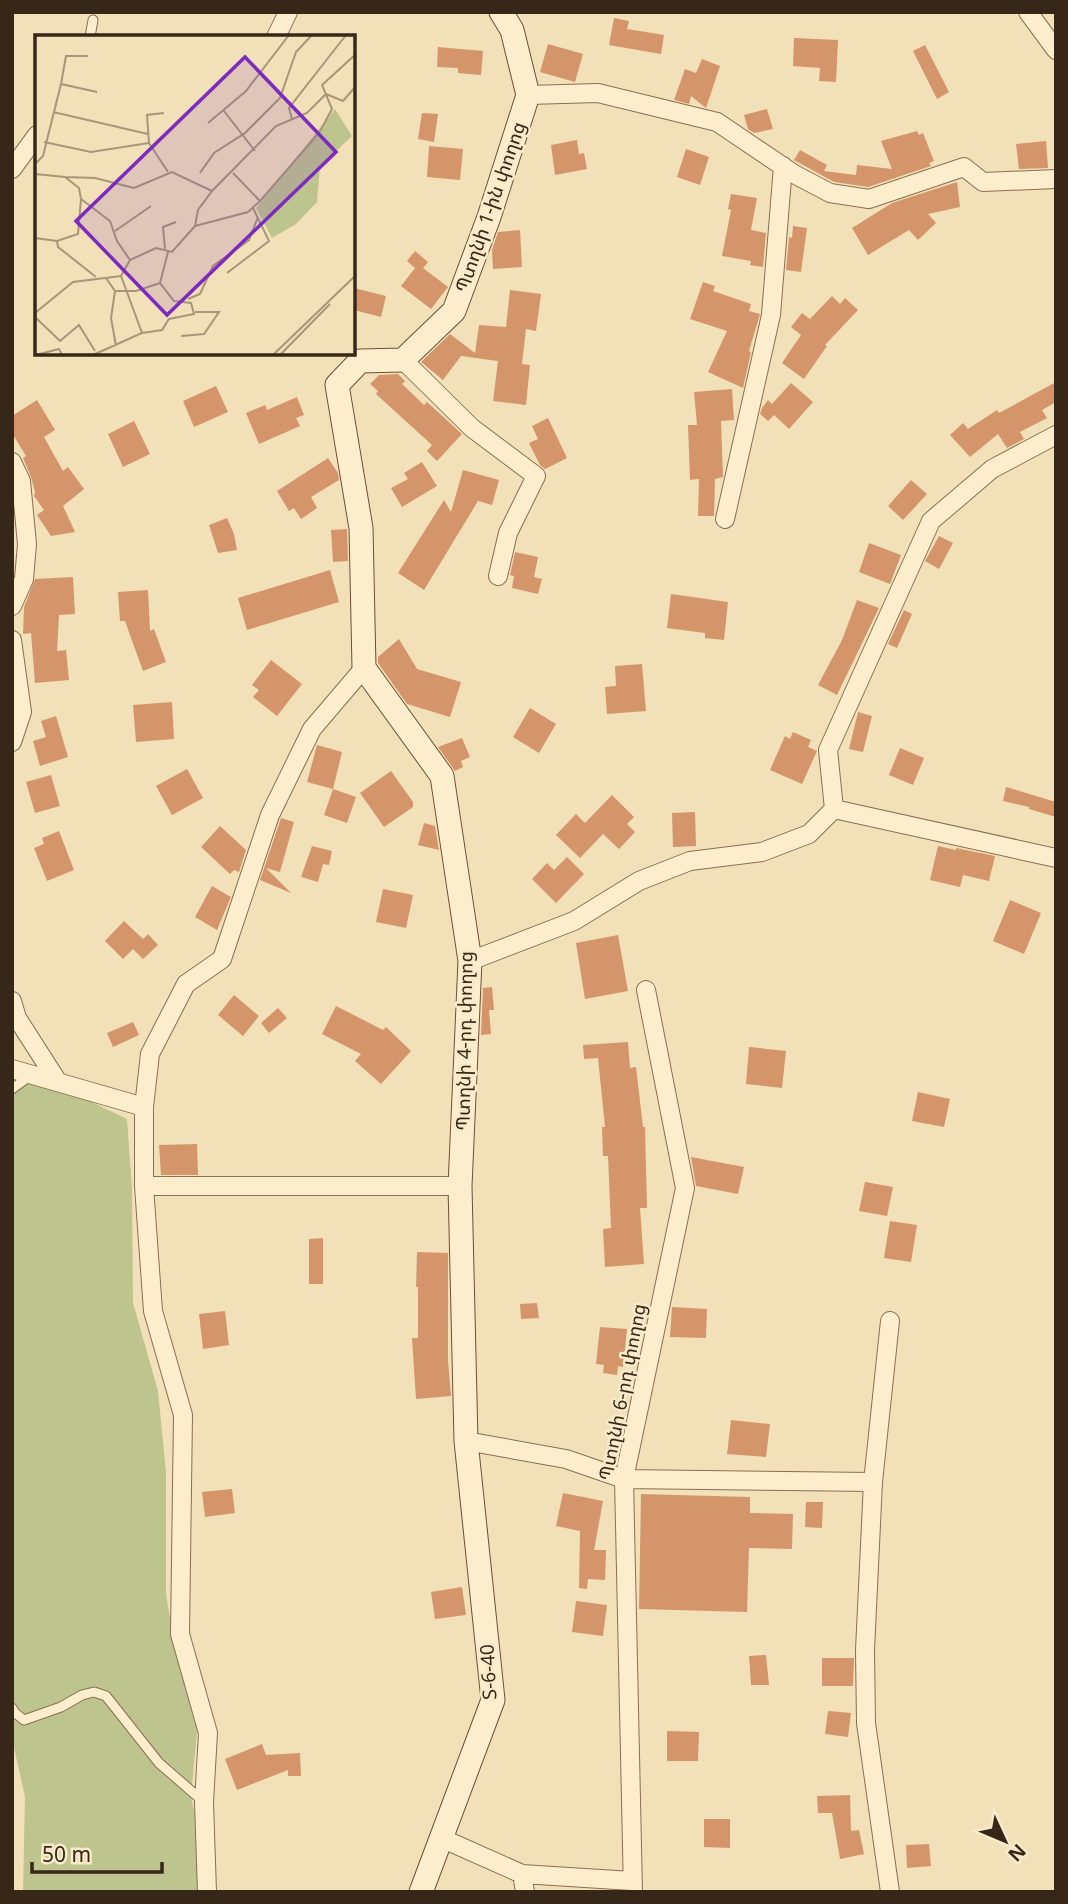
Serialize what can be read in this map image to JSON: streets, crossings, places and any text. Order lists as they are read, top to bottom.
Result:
{
  "streets": {
    "street": [
      "Պտղնի 1-ին փողոց",
      "Պտղնի 4-րդ փողոց",
      "Պտղնի 6-րդ փողոց",
      "Տ-6-40"
    ]
  },
  "crossings": [
    ["Պտղնի 4-րդ փողոց", "Տ-6-40"]
  ],
  "scale_bar": "50 m",
  "north": "bottom right"
}
